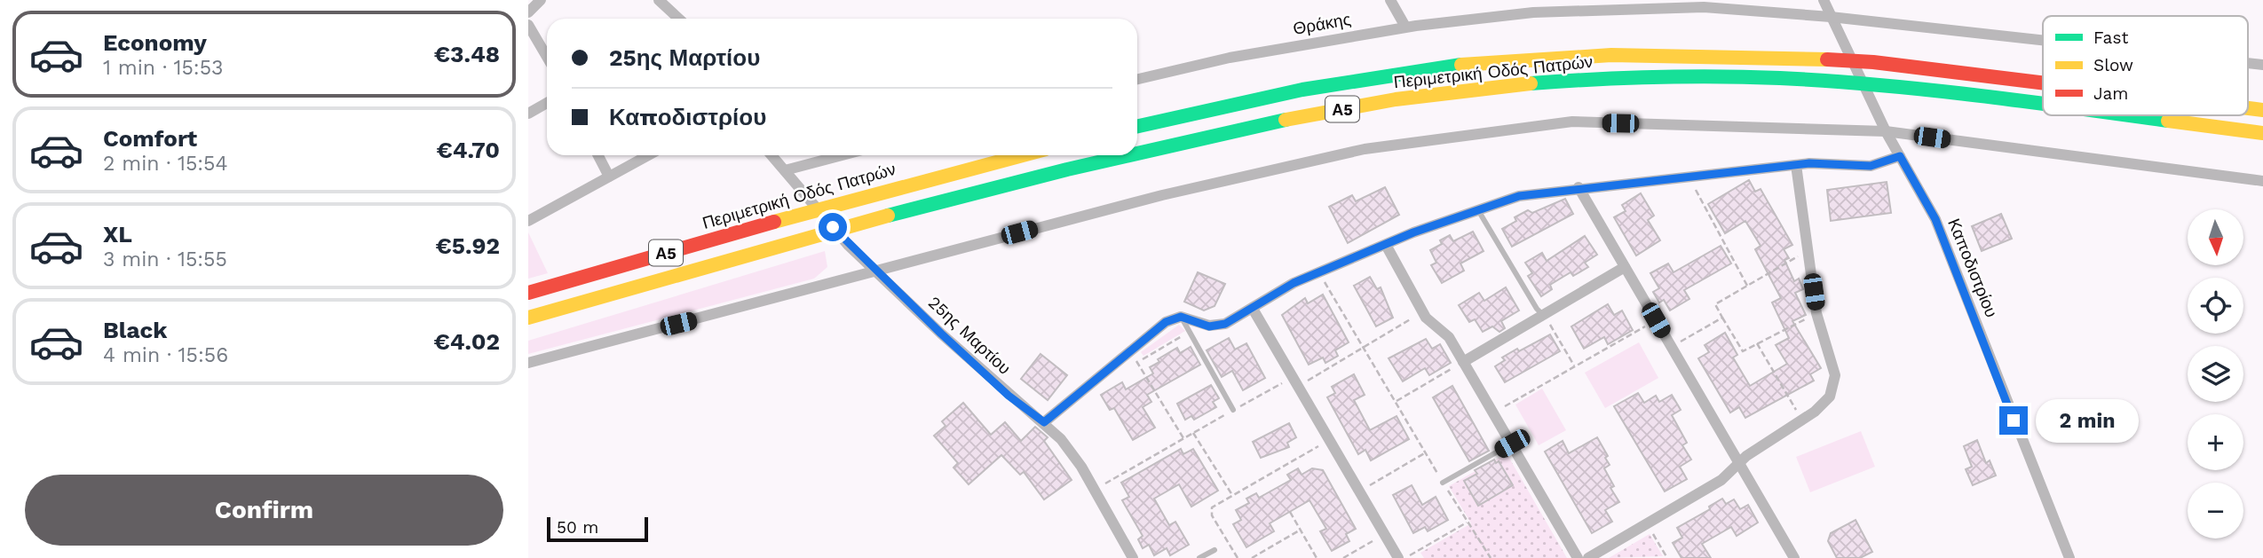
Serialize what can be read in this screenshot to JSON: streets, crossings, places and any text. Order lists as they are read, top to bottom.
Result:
{
  "streets": {
    "highway": ["Περιμετρική Οδός Πατρών", "Α5"],
    "street": ["Θράκης", "Καποδιστρίου", "25ης Μαρτίου"]
  },
  "crossings": [
    ["Θράκης", "Καποδιστρίου"]
  ],
  "legend": ["Fast", "Slow", "Jam"],
  "scale_bar": "50 m",
  "north": "bottom",
  "page": {
    "list": [
      {
        "name": "Economy",
        "note": "1 min · 15:53",
        "value": "€3.48"
      },
      {
        "name": "Comfort",
        "note": "2 min · 15:54",
        "value": "€4.70"
      },
      {
        "name": "XL",
        "note": "3 min · 15:55",
        "value": "€5.92"
      },
      {
        "name": "Black",
        "note": "4 min · 15:56",
        "value": "€4.02"
      }
    ],
    "banner": ["25ης Μαρτίου", "Καποδιστρίου"],
    "map_buttons": ["+", "−"],
    "bubble": "2 min",
    "buttons": "Confirm",
    "scale": "50 m"
  }
}
